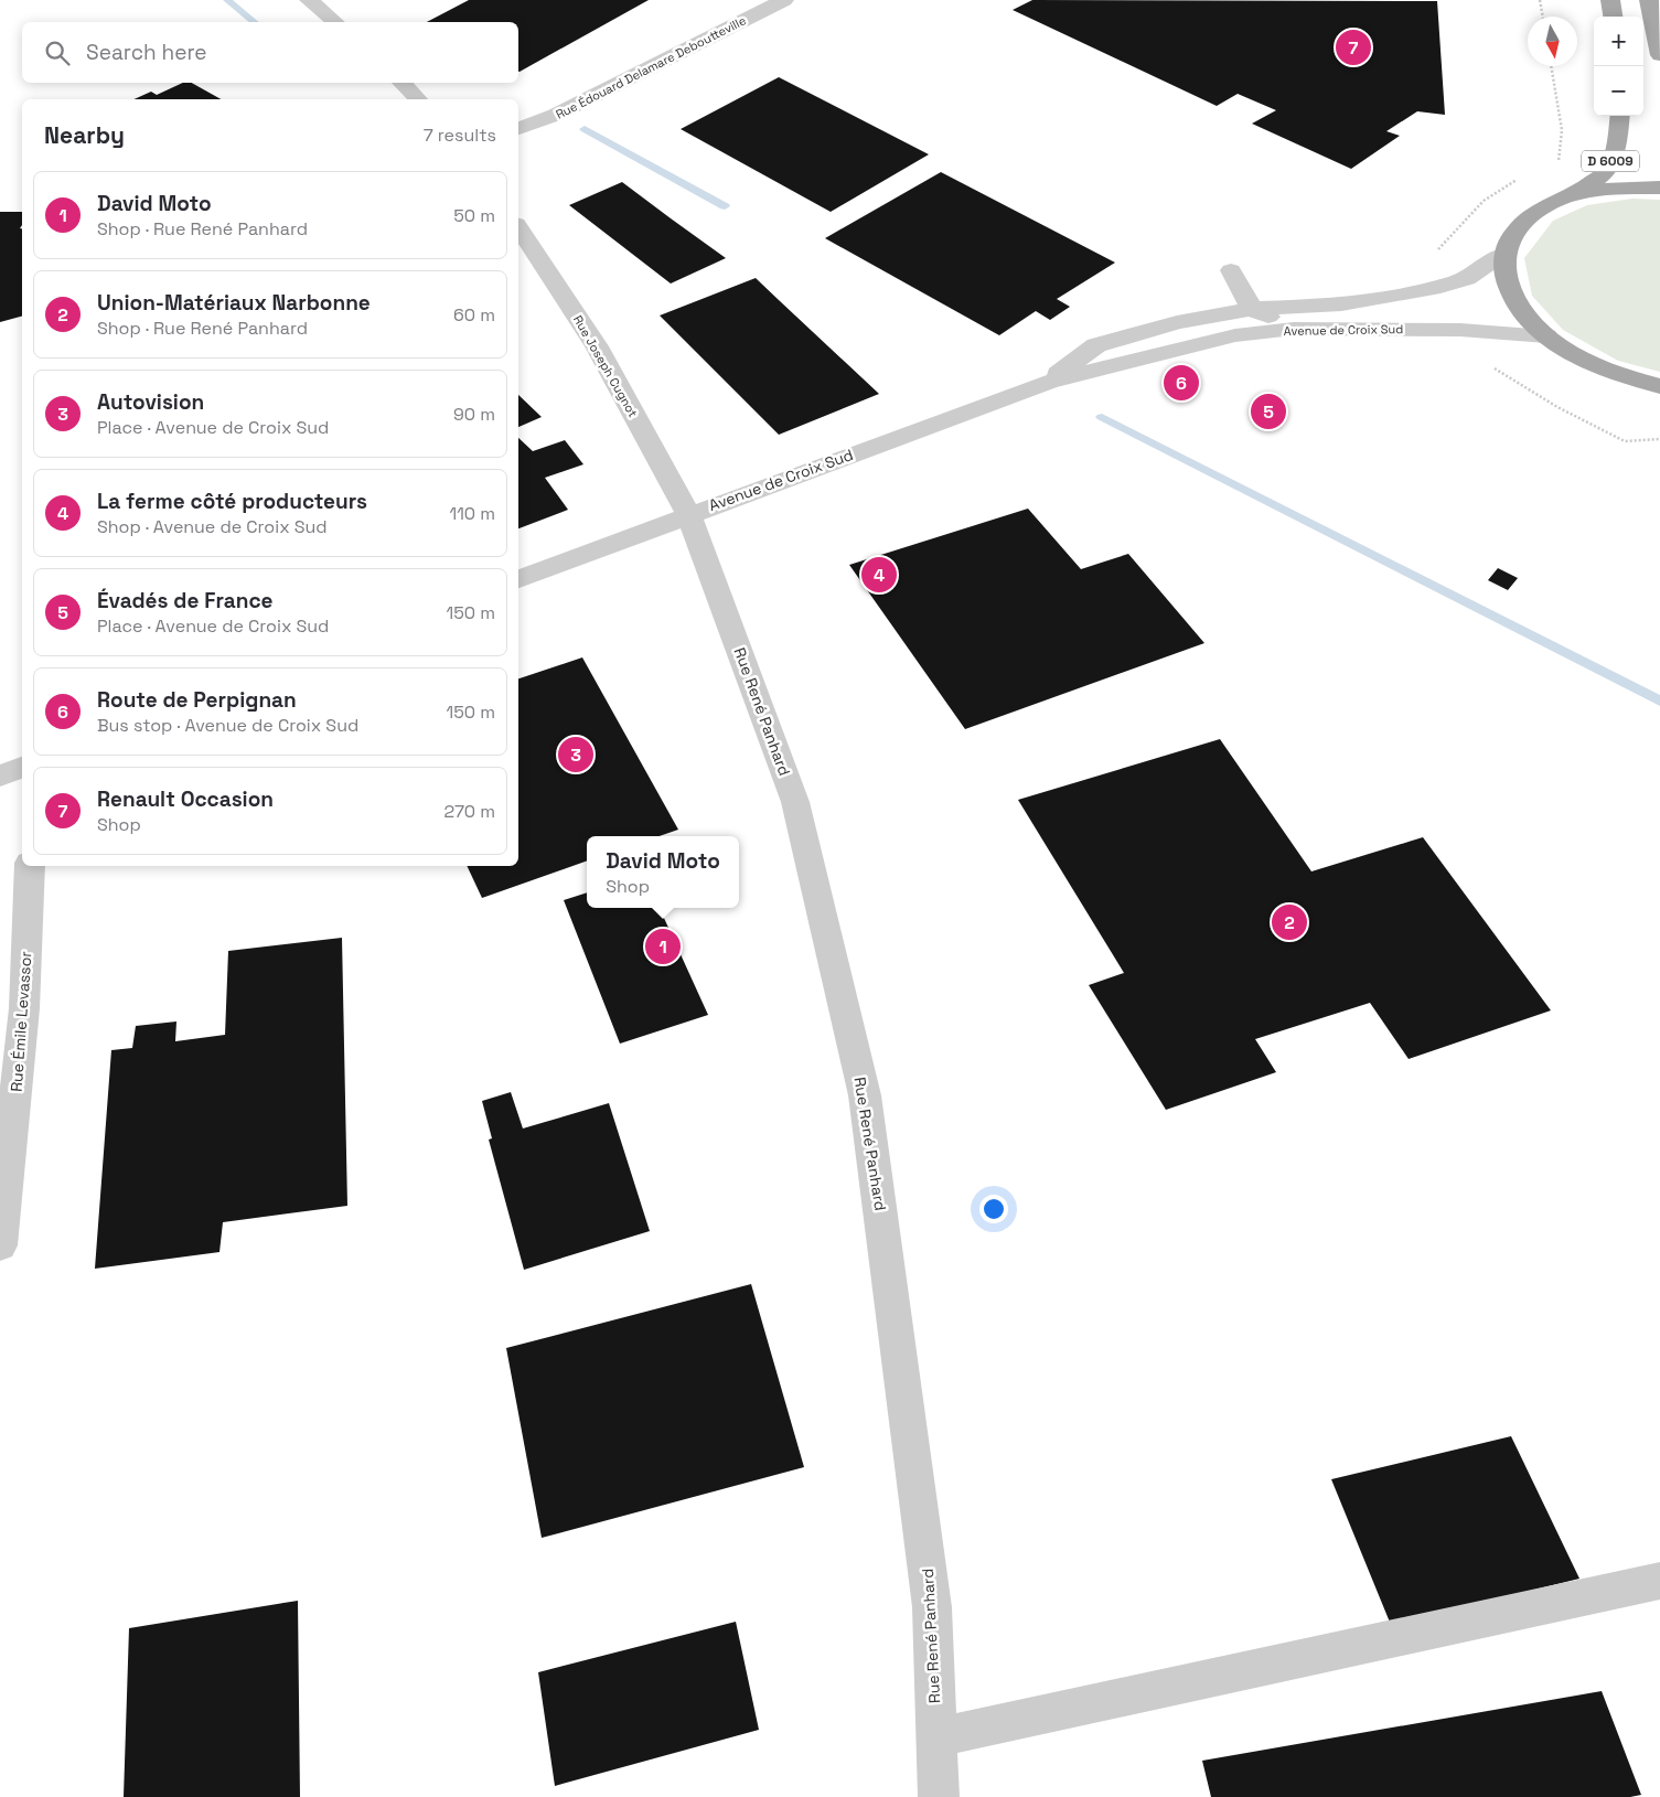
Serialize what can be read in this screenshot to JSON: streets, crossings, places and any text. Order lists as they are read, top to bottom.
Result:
{
  "streets": {
    "main road": ["D 6009"],
    "street": [
      "Rue Édouard Delamare Deboutteville",
      "Avenue de Croix Sud",
      "Rue Joseph Cugnot",
      "Rue René Panhard",
      "Rue Émile Levassor"
    ]
  },
  "crossings": [
    ["Avenue de Croix Sud", "Rue Joseph Cugnot"],
    ["Avenue de Croix Sud", "Rue René Panhard"],
    ["Rue Joseph Cugnot", "Rue René Panhard"]
  ],
  "north": "bottom",
  "page": {
    "map_buttons": ["+", "−"],
    "search": "Search here",
    "pins": [
      "7",
      "6",
      "5",
      "4",
      "3",
      "2",
      "1"
    ],
    "heading": ["Nearby", "7 results"],
    "list": [
      {
        "mark": "1",
        "name": "David Moto",
        "note": "Shop · Rue René Panhard",
        "value": "50 m"
      },
      {
        "mark": "2",
        "name": "Union-Matériaux Narbonne",
        "note": "Shop · Rue René Panhard",
        "value": "60 m"
      },
      {
        "mark": "3",
        "name": "Autovision",
        "note": "Place · Avenue de Croix Sud",
        "value": "90 m"
      },
      {
        "mark": "4",
        "name": "La ferme côté producteurs",
        "note": "Shop · Avenue de Croix Sud",
        "value": "110 m"
      },
      {
        "mark": "5",
        "name": "Évadés de France",
        "note": "Place · Avenue de Croix Sud",
        "value": "150 m"
      },
      {
        "mark": "6",
        "name": "Route de Perpignan",
        "note": "Bus stop · Avenue de Croix Sud",
        "value": "150 m"
      },
      {
        "mark": "7",
        "name": "Renault Occasion",
        "note": "Shop",
        "value": "270 m"
      }
    ],
    "popup": ["David Moto", "Shop"]
  }
}
